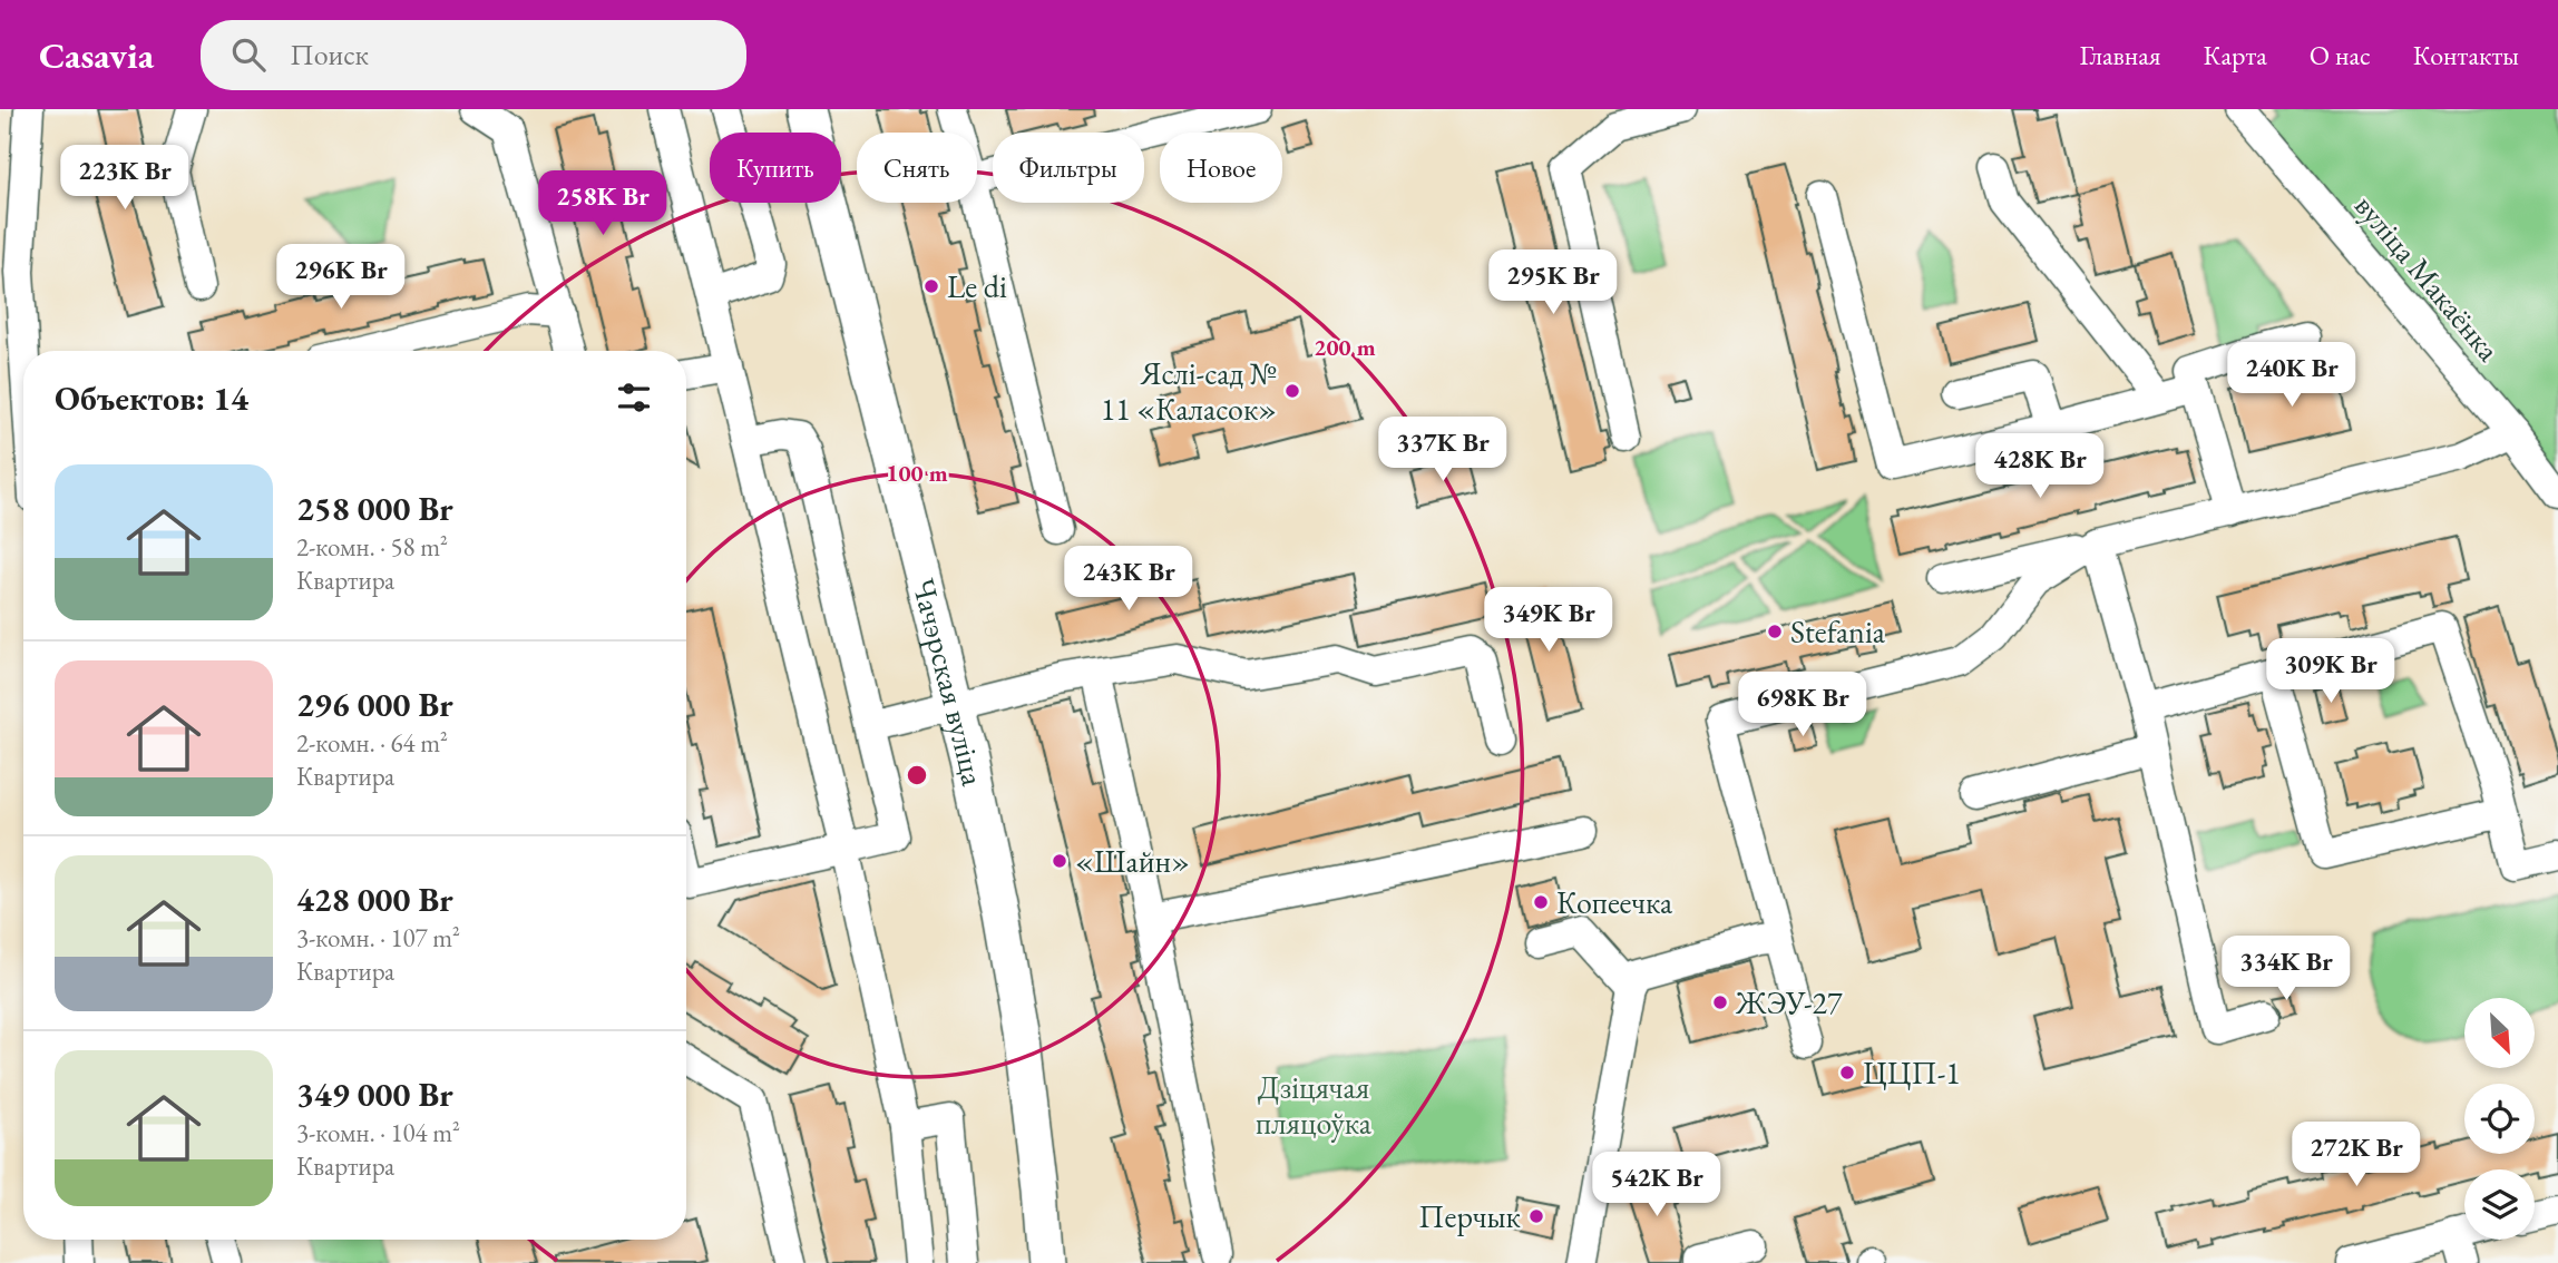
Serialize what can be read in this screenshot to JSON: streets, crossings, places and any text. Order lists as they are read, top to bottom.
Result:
{
  "streets": {
    "main road": ["Чачэрская вуліца"],
    "street": ["вуліца Макаёнка"]
  },
  "parks": ["Дзіцячая пляцоўка"],
  "places": [
    "Le di",
    "Яслі-сад № 11 «Каласок»",
    "Stefania",
    "«Шайн»",
    "Копеечка",
    "ЖЭУ-27",
    "ЦЦП-1",
    "Перчык"
  ],
  "north": "bottom right",
  "page": {
    "header": "Casavia",
    "search": "Поиск",
    "nav": [
      "Главная",
      "Карта",
      "О нас",
      "Контакты"
    ],
    "chip": [
      "Купить",
      "Снять",
      "Фильтры",
      "Новое"
    ],
    "price": [
      "223K Br",
      "258K Br",
      "296K Br",
      "295K Br",
      "240K Br",
      "337K Br",
      "428K Br",
      "243K Br",
      "349K Br",
      "309K Br",
      "698K Br",
      "334K Br",
      "272K Br",
      "542K Br"
    ],
    "heading": "Объектов: 14",
    "list": [
      {
        "name": "258 000 Br",
        "note": "2-комн. · 58 m² · Квартира"
      },
      {
        "name": "296 000 Br",
        "note": "2-комн. · 64 m² · Квартира"
      },
      {
        "name": "428 000 Br",
        "note": "3-комн. · 107 m² · Квартира"
      },
      {
        "name": "349 000 Br",
        "note": "3-комн. · 104 m² · Квартира"
      }
    ]
  },
  "rings": ["200 m", "100 m"]
}
